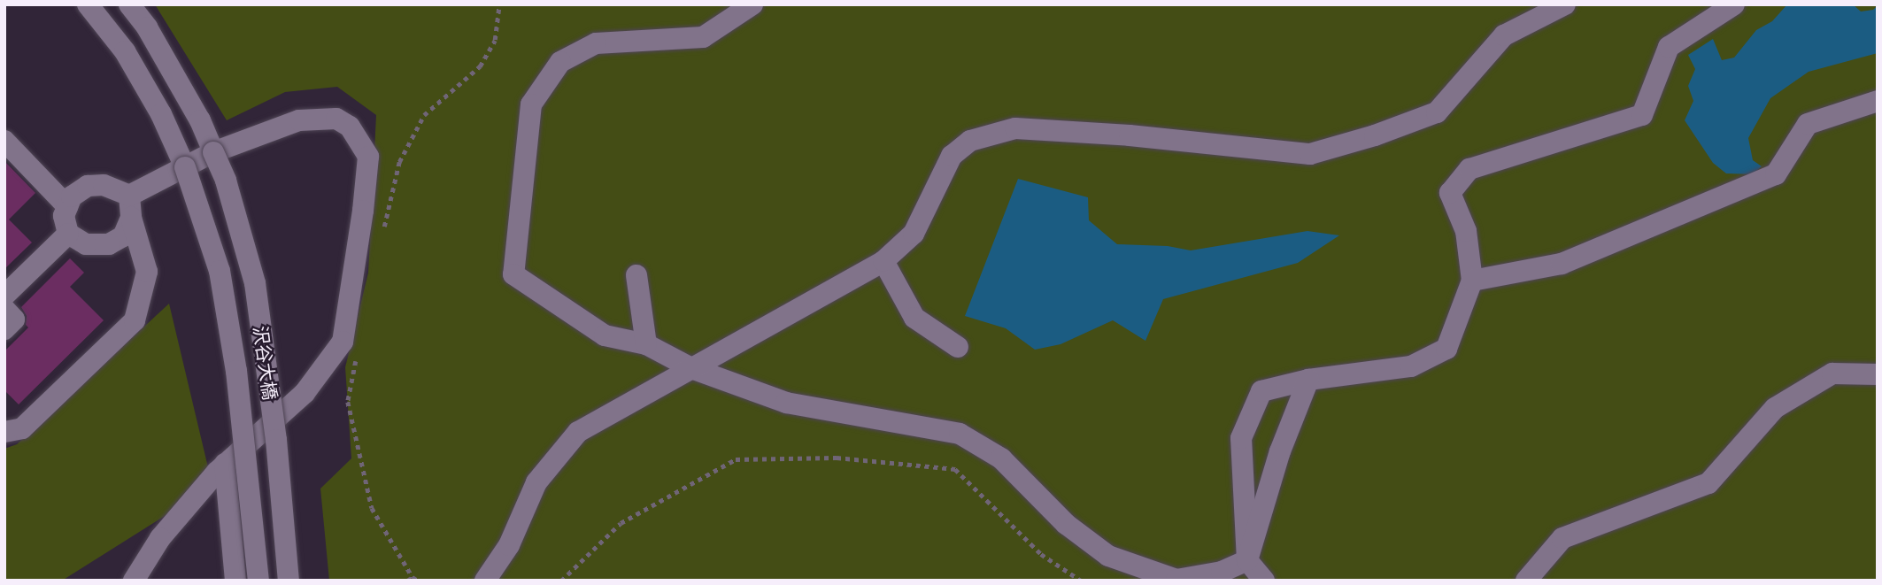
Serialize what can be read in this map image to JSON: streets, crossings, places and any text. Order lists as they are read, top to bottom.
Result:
{
  "streets": {
    "street": ["沢谷大橋"]
  }
}
